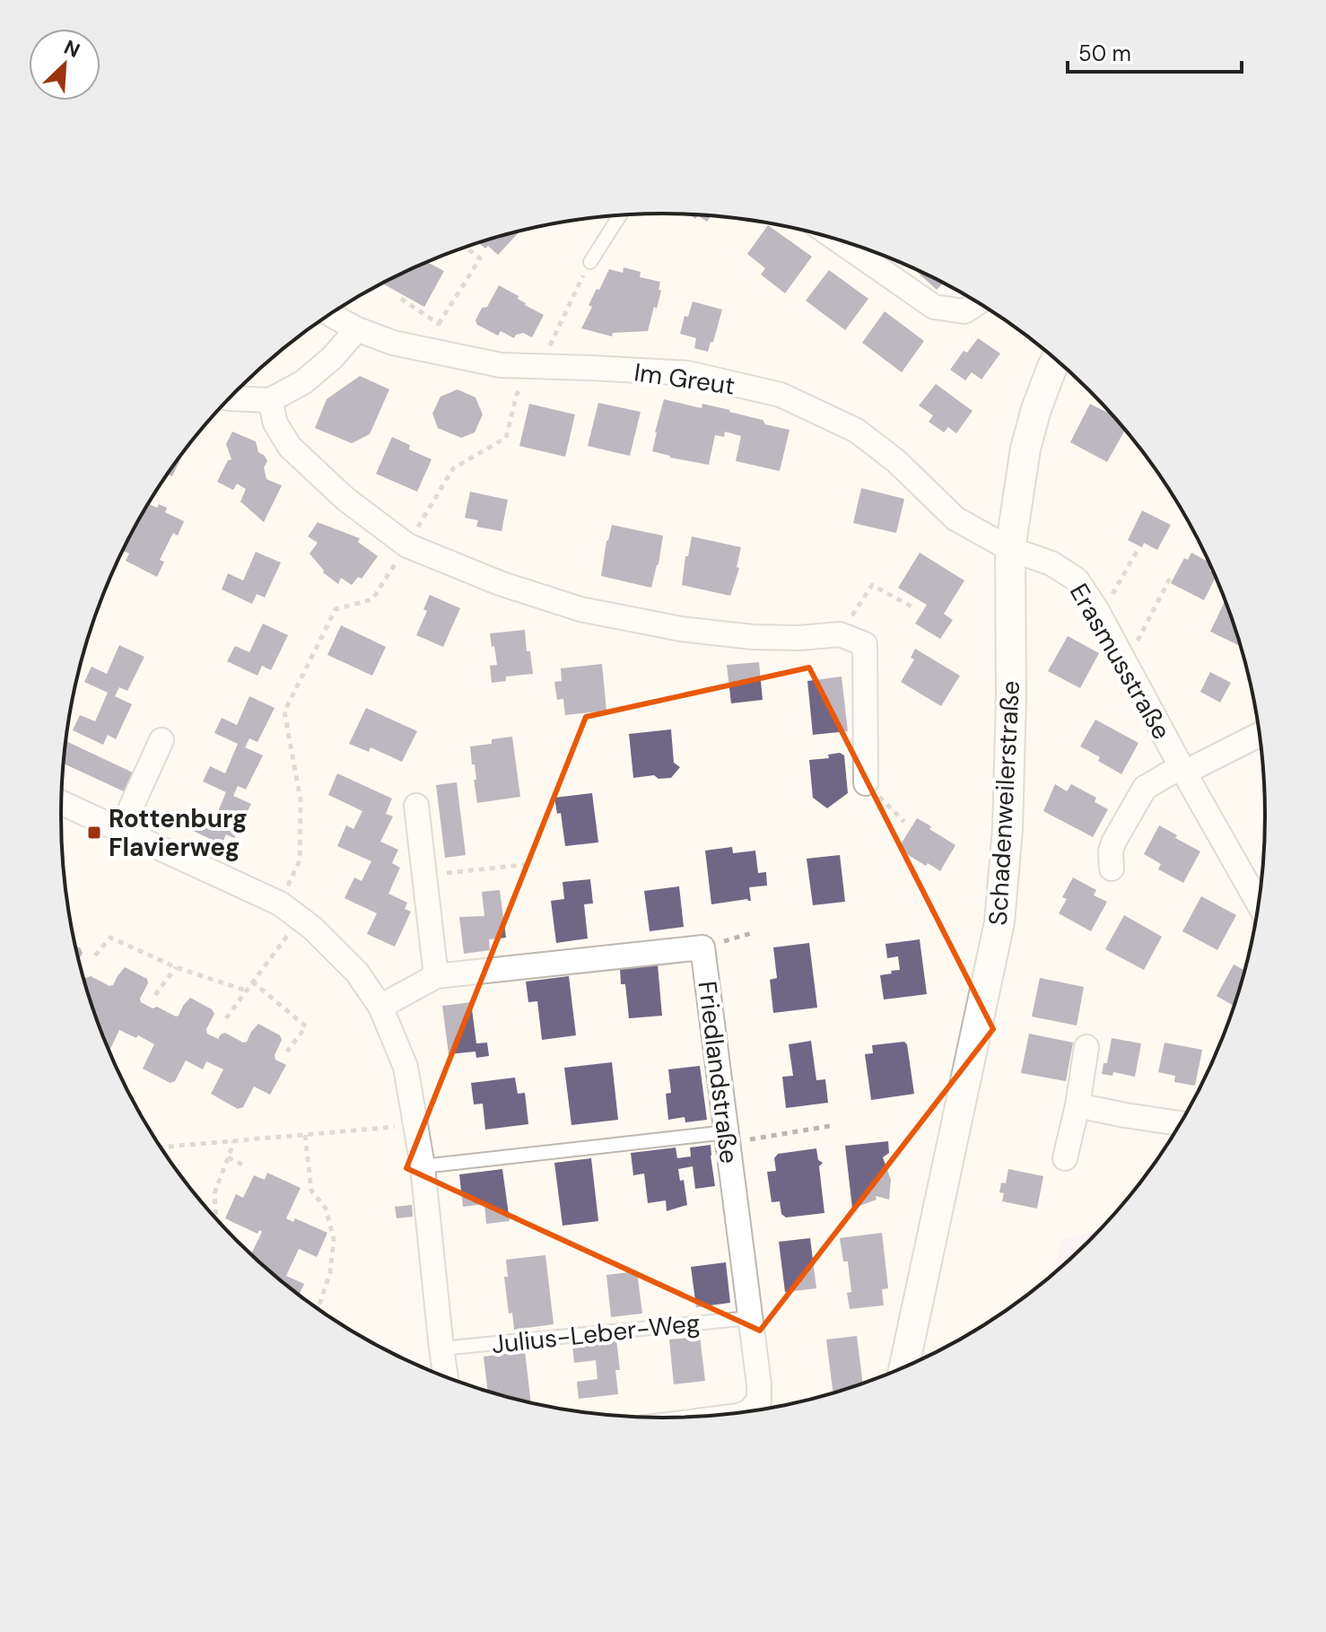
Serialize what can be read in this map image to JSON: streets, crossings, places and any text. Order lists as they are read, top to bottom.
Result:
{
  "streets": {
    "street": [
      "Im Greut",
      "Erasmusstraße",
      "Schadenweilerstraße",
      "Friedlandstraße"
    ],
    "lane": ["Julius-Leber-Weg"]
  },
  "crossings": [
    ["Im Greut", "Erasmusstraße"],
    ["Im Greut", "Schadenweilerstraße"],
    ["Erasmusstraße", "Schadenweilerstraße"],
    ["Friedlandstraße", "Julius-Leber-Weg"]
  ],
  "places": {
    "transit": ["Rottenburg Flavierweg"]
  },
  "scale_bar": "50 m",
  "north": "top right"
}
